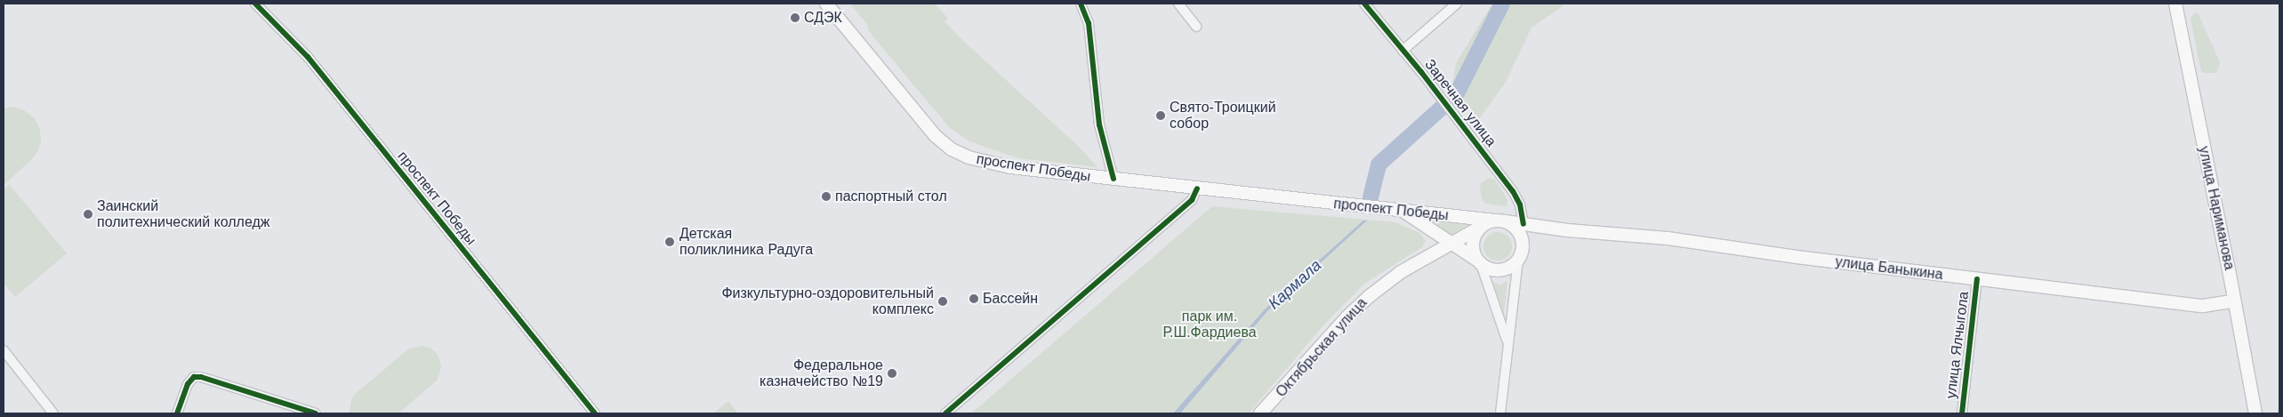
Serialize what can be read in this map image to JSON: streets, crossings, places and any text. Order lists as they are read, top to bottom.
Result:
{
  "streets": {
    "main road": [
      "проспект Победы",
      "улица Нариманова",
      "улица Баныкина",
      "Октябрьская улица"
    ],
    "street": ["Заречная улица", "улица Ялчыгола"]
  },
  "crossings": [
    ["Заречная улица", "проспект Победы"],
    ["Заречная улица", "улица Баныкина"],
    ["проспект Победы", "улица Баныкина"],
    ["проспект Победы", "Октябрьская улица"],
    ["улица Нариманова", "улица Баныкина"],
    ["улица Баныкина", "улица Ялчыгола"]
  ],
  "water": ["Кармала"],
  "parks": ["парк им. Р.Ш.Фардиева"],
  "places": [
    "СДЭК",
    "Свято-Троицкий собор",
    "паспортный стол",
    "Заинский политехнический колледж",
    "Детская поликлиника Радуга",
    "Бассейн",
    "Физкультурно-оздоровительный комплекс",
    "Федеральное казначейство №19"
  ]
}
